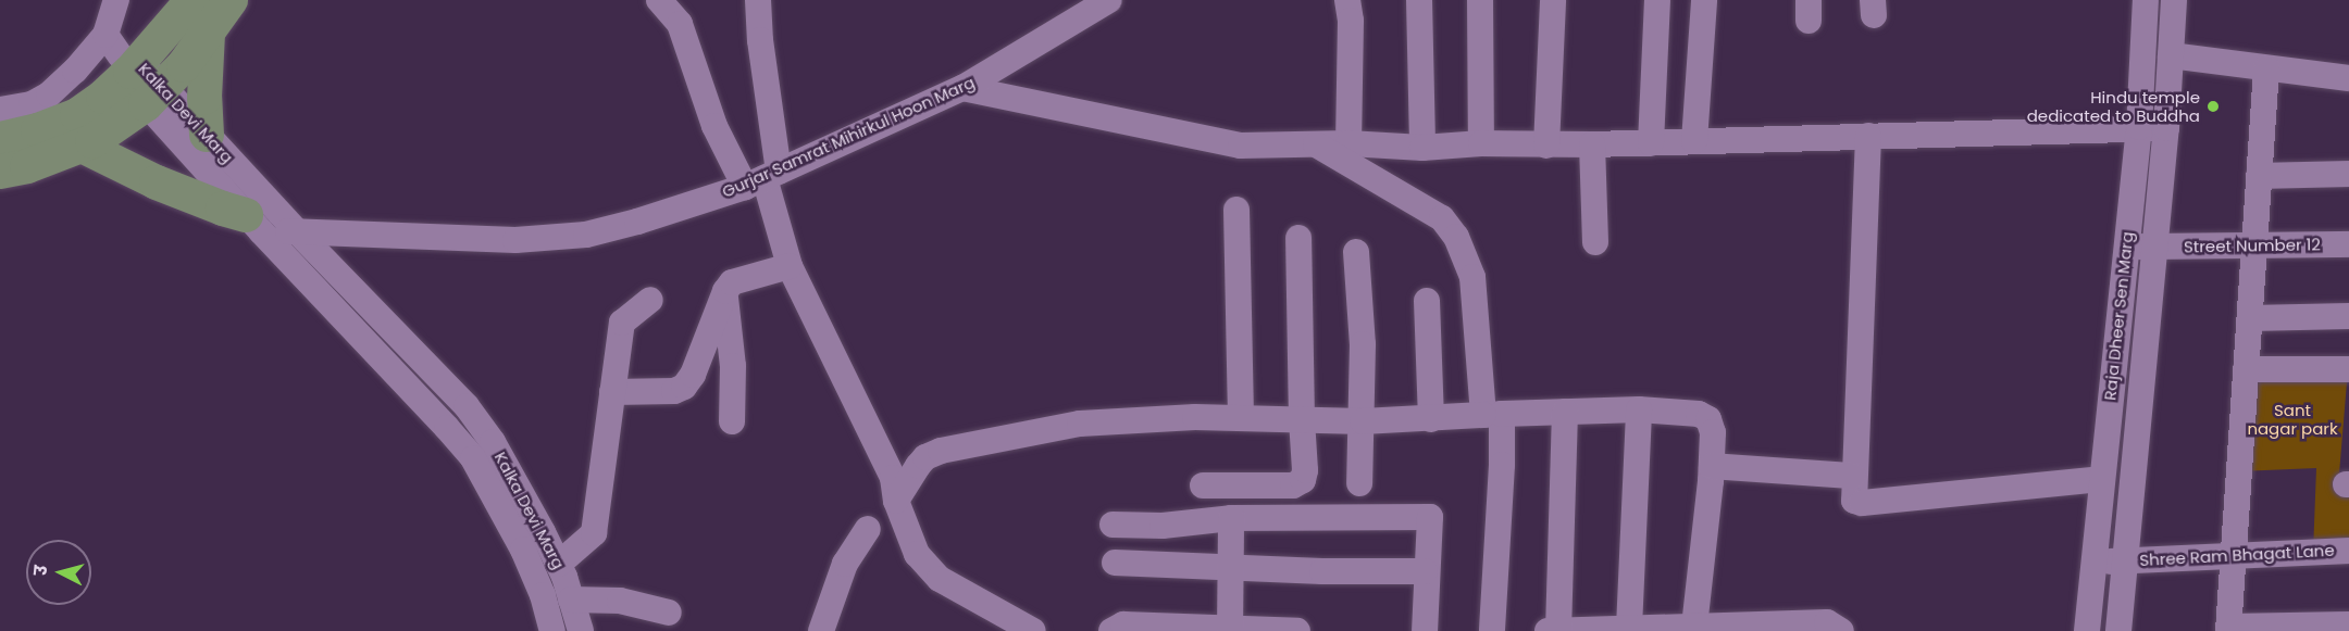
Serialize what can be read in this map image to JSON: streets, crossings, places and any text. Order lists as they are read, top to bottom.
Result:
{
  "streets": {
    "street": [
      "Kalka Devi Marg",
      "Gurjar Samrat Mihirkul Hoon Marg",
      "Street Number 12",
      "Raja Dheer Sen Marg",
      "Shree Ram Bhagat Lane"
    ]
  },
  "crossings": [
    ["Kalka Devi Marg", "Gurjar Samrat Mihirkul Hoon Marg"],
    ["Street Number 12", "Raja Dheer Sen Marg"],
    ["Raja Dheer Sen Marg", "Shree Ram Bhagat Lane"]
  ],
  "parks": ["Sant nagar park"],
  "places": ["Hindu temple dedicated to Buddha"],
  "north": "left"
}
